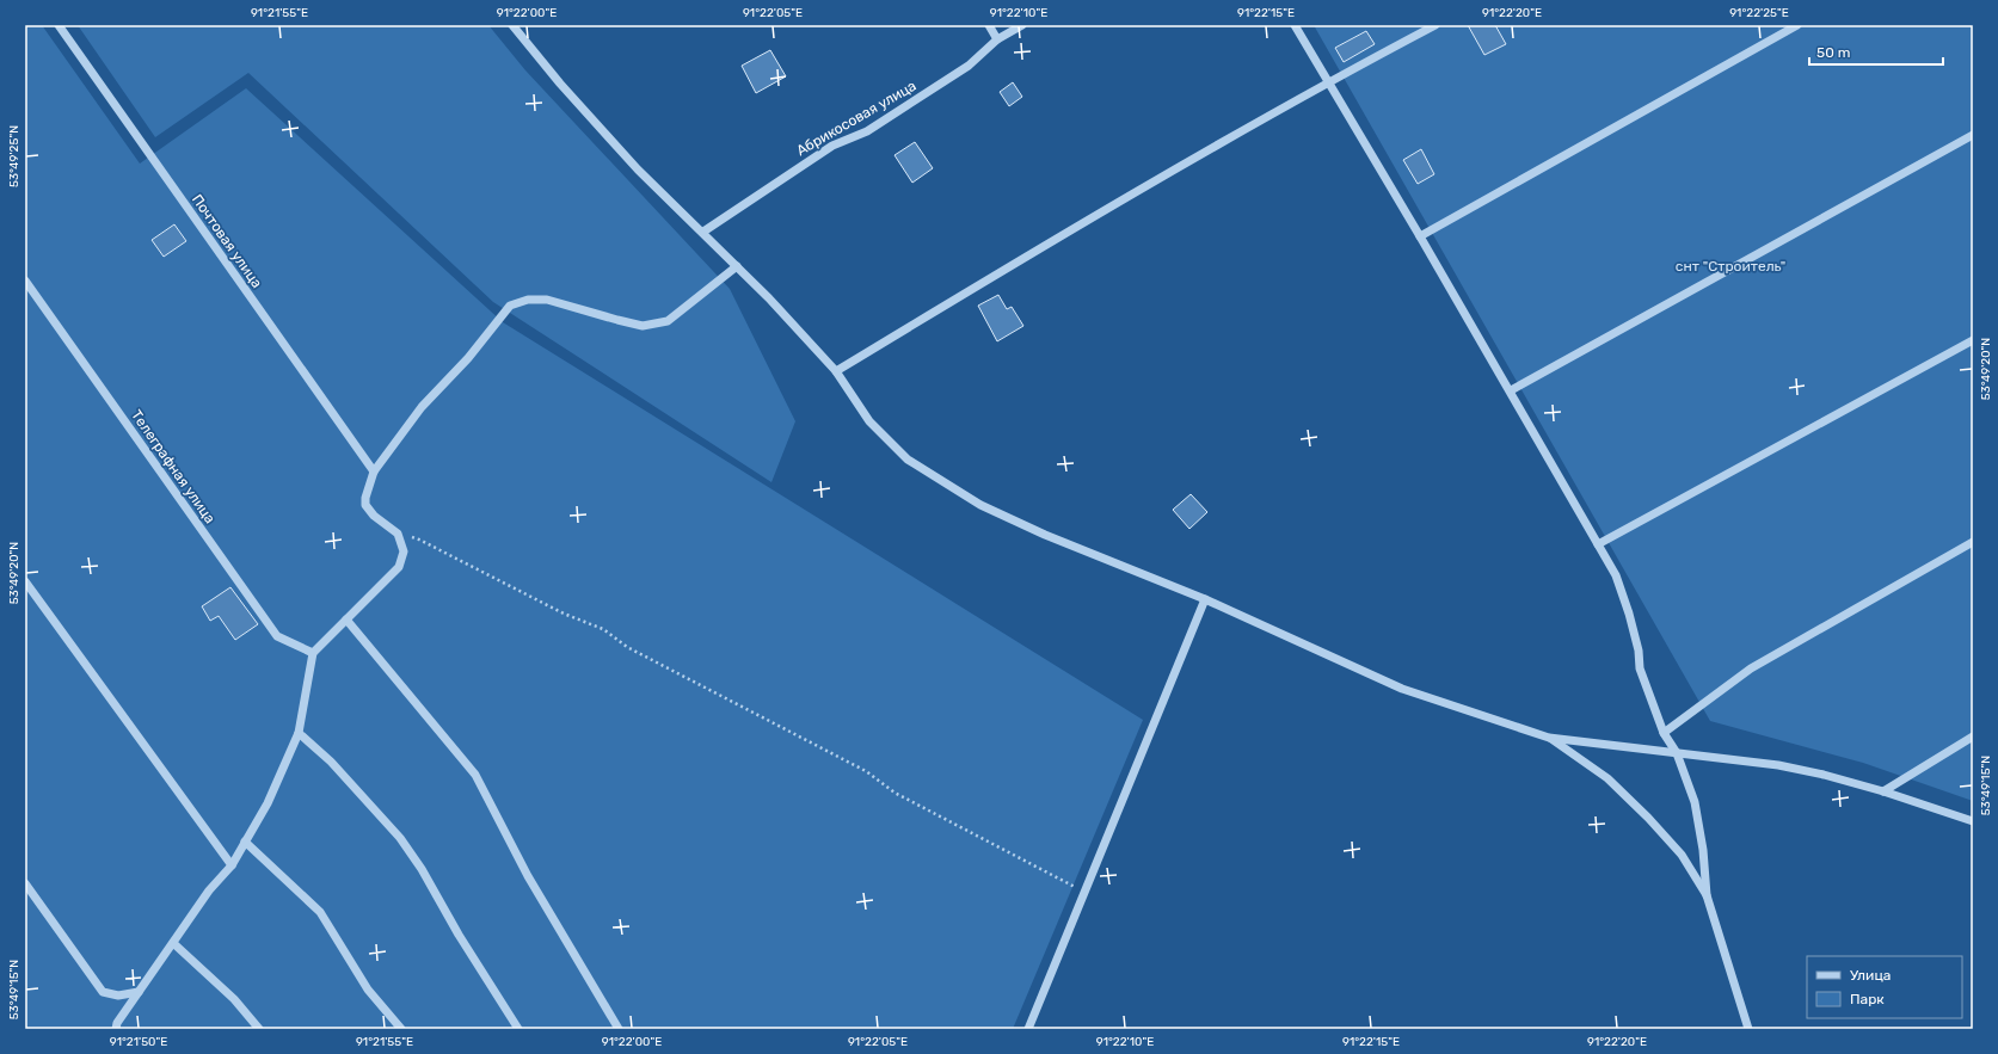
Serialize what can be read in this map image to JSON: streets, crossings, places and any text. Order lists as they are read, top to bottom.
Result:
{
  "streets": {
    "street": ["Абрикосовая улица", "Почтовая улица", "Телеграфная улица"]
  },
  "parks": ["снт \"Строитель\""],
  "legend": ["Улица", "Парк"],
  "scale_bar": "50 m",
  "coordinates": [
    "91°21'55\"E",
    "91°22'00\"E",
    "91°22'05\"E",
    "91°22'10\"E",
    "91°22'15\"E",
    "91°22'20\"E",
    "91°22'25\"E",
    "53°49'25\"N",
    "53°49'20\"N",
    "53°49'15\"N",
    "91°21'50\"E"
  ]
}
